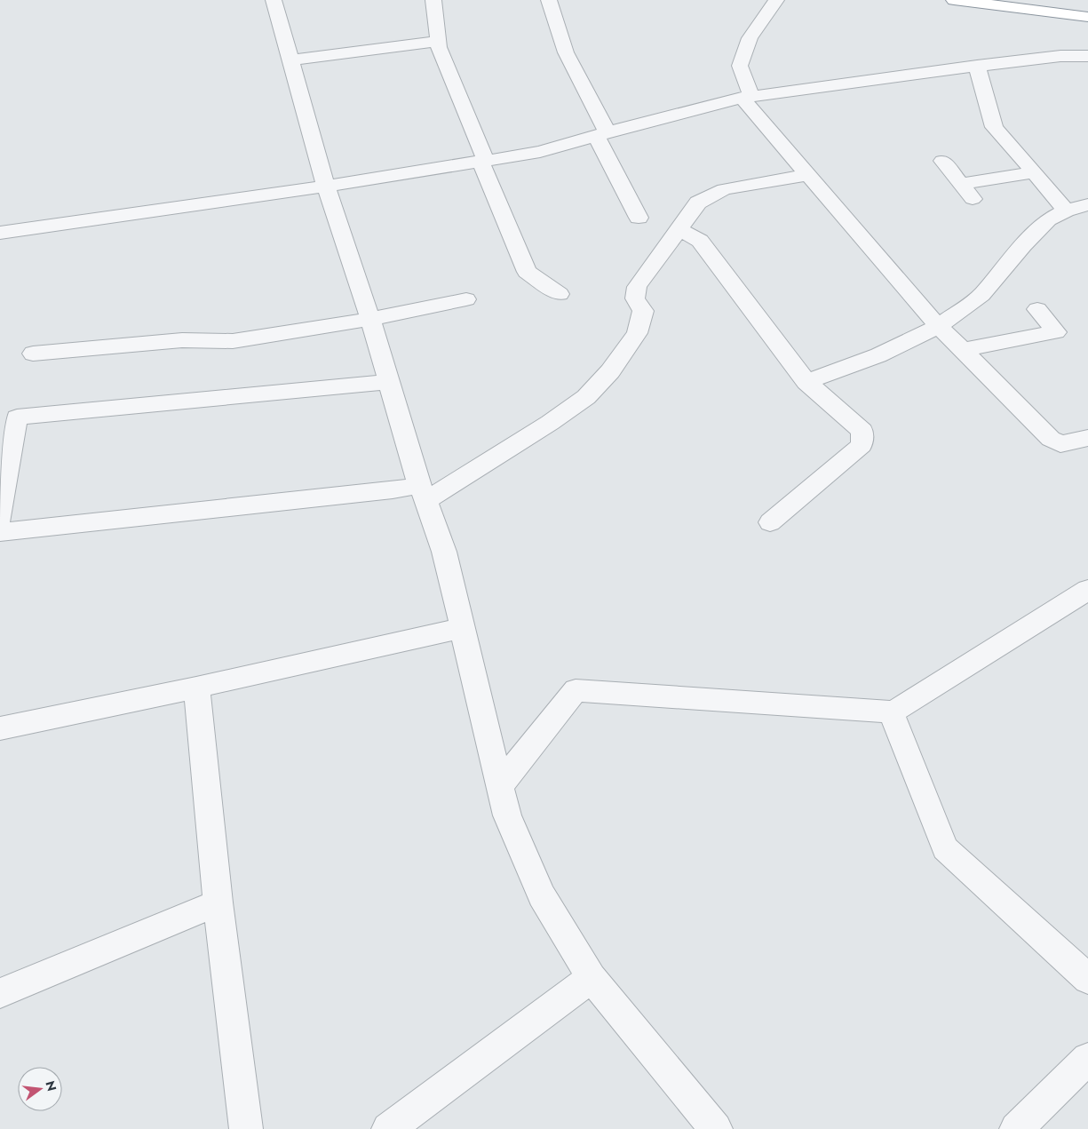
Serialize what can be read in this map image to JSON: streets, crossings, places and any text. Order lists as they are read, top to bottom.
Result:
{
  "north": "right"
}
